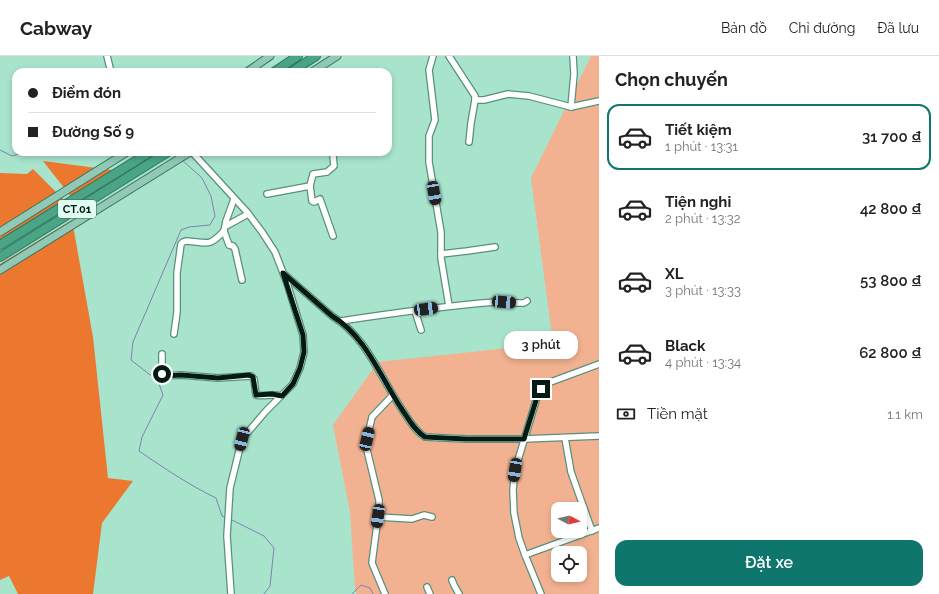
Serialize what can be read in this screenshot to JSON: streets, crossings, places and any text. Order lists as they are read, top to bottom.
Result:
{
  "streets": {
    "highway": ["CT.01"]
  },
  "north": "right",
  "page": {
    "header": "Cabway",
    "nav": ["Bản đồ", "Chỉ đường", "Đã lưu"],
    "heading": "Chọn chuyến",
    "banner": ["Điểm đón", "Đường Số 9"],
    "list": [
      {
        "name": "Tiết kiệm",
        "note": "1 phút · 13:31",
        "value": "31 700 ₫"
      },
      {
        "name": "Tiện nghi",
        "note": "2 phút · 13:32",
        "value": "42 800 ₫"
      },
      {
        "name": "XL",
        "note": "3 phút · 13:33",
        "value": "53 800 ₫"
      },
      {
        "name": "Black",
        "note": "4 phút · 13:34",
        "value": "62 800 ₫"
      }
    ],
    "bubble": "3 phút",
    "pay": ["Tiền mặt", "1.1 km"],
    "buttons": "Đặt xe"
  }
}
